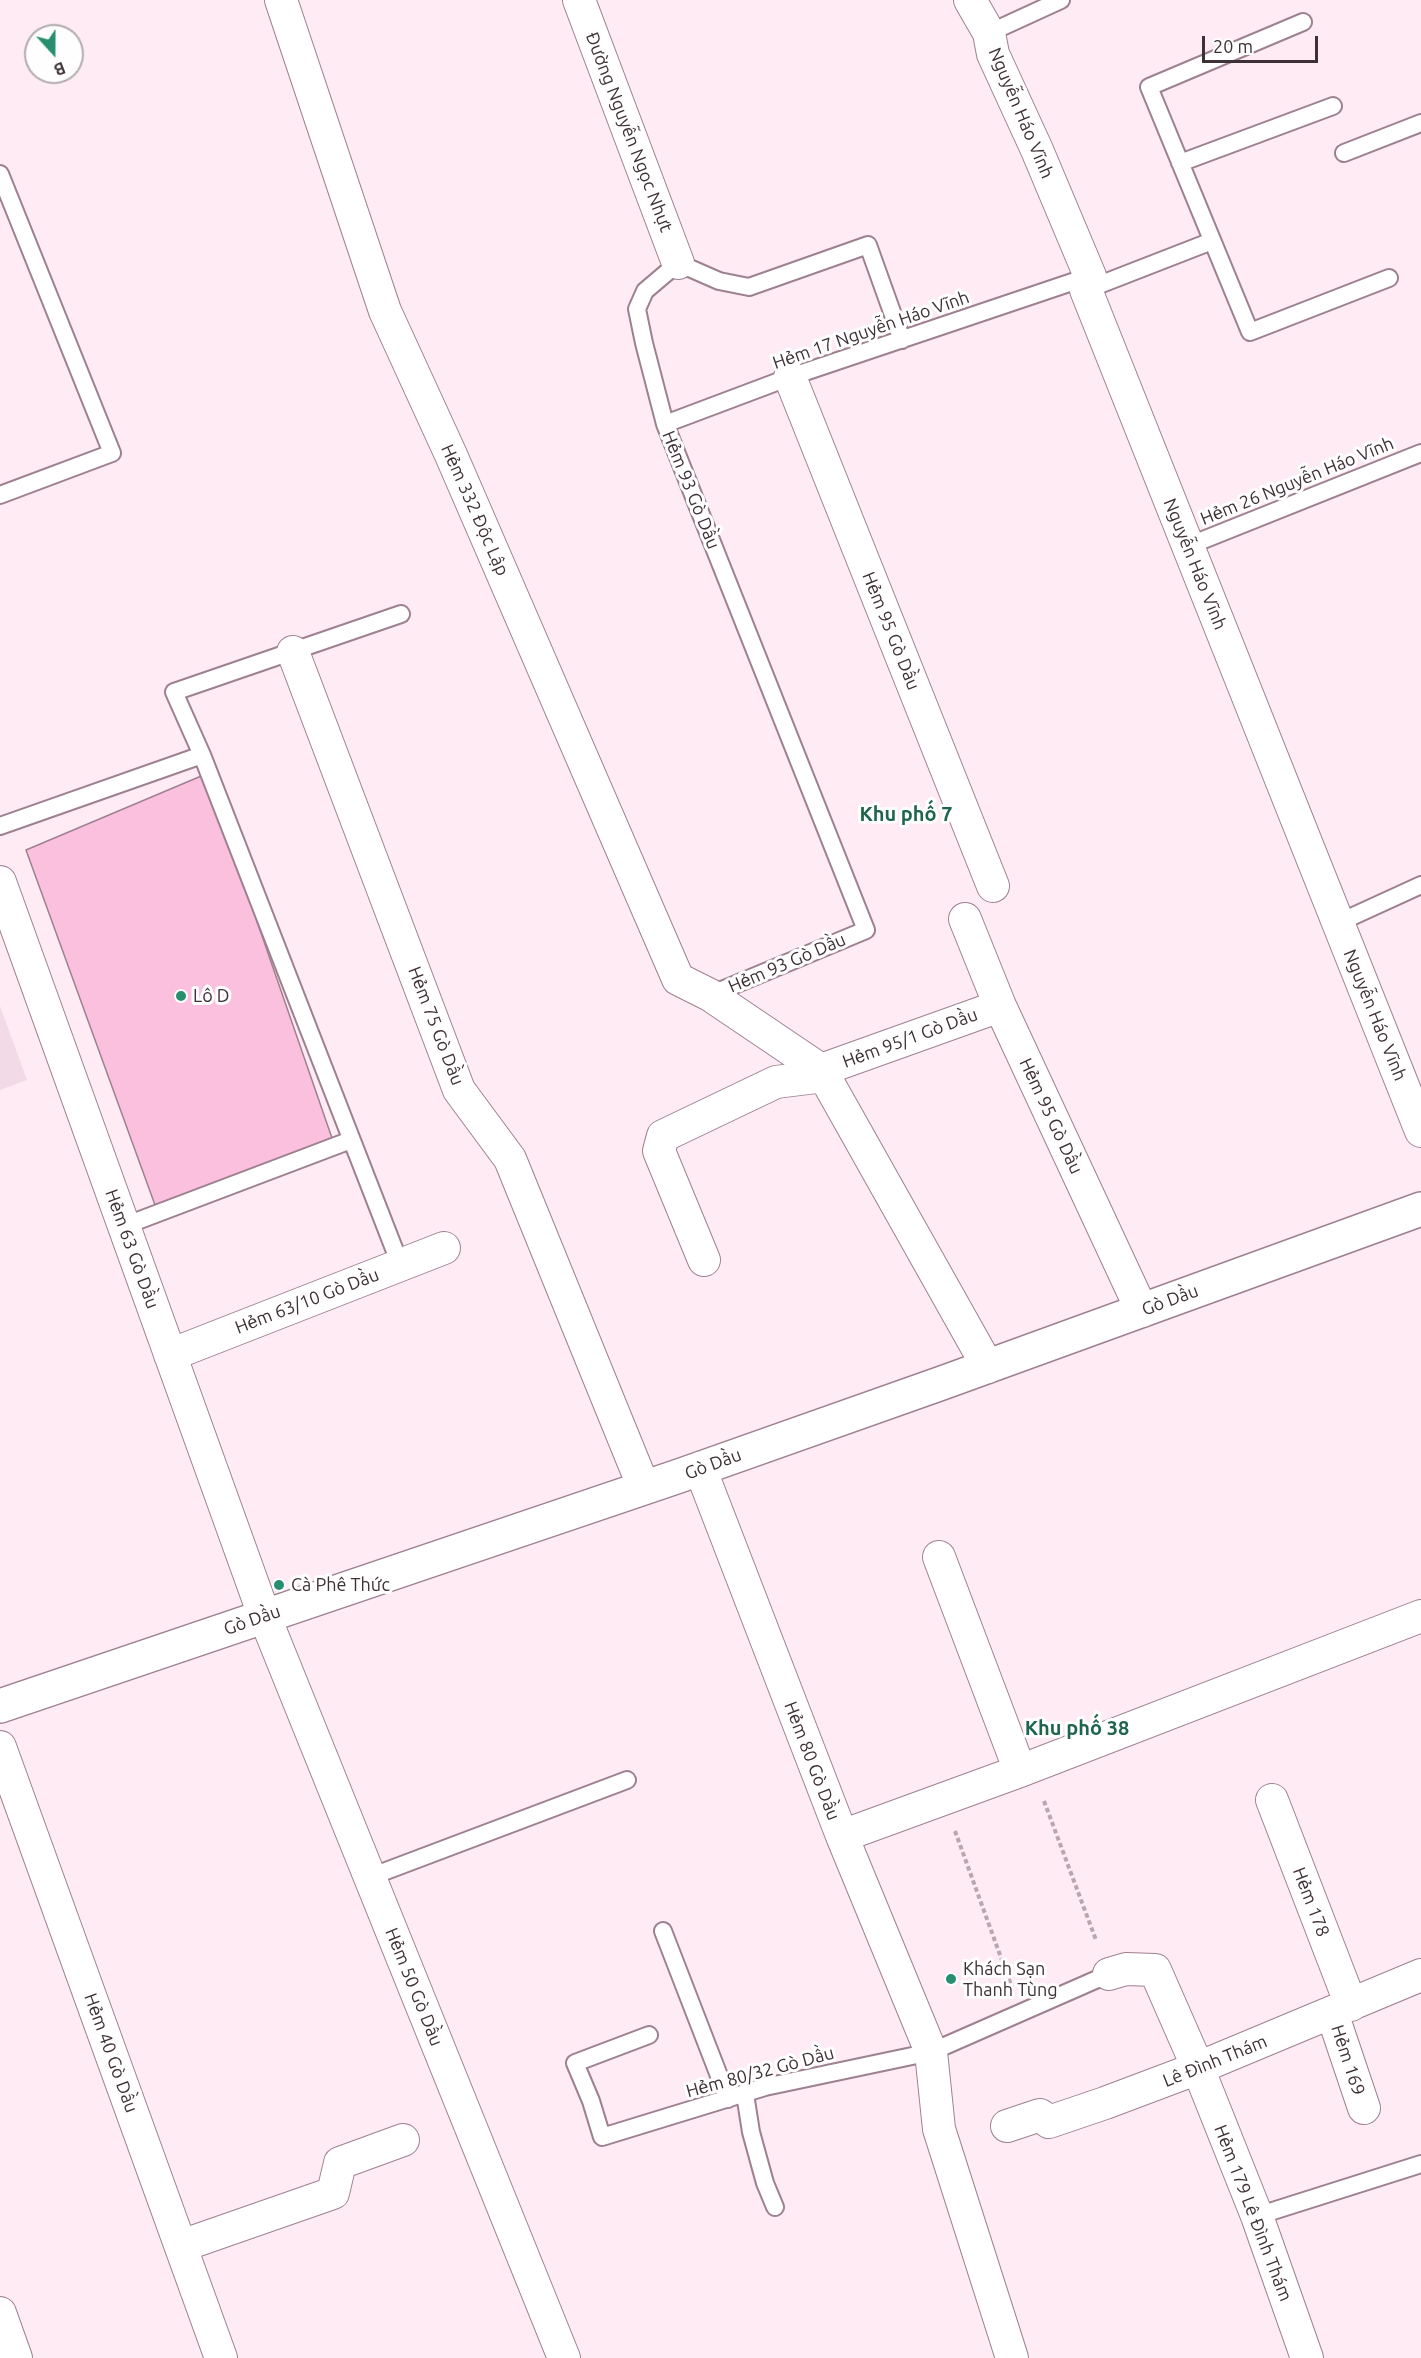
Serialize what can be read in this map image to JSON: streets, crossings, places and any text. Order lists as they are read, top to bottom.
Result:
{
  "streets": {
    "street": [
      "Nguyễn Háo Vĩnh",
      "Đường Nguyễn Ngọc Nhựt",
      "Hẻm 93 Gò Dầu",
      "Hẻm 332 Độc Lập",
      "Hẻm 95 Gò Dầu",
      "Hẻm 75 Gò Dầu",
      "Hẻm 95/1 Gò Dầu",
      "Hẻm 63 Gò Dầu",
      "Gò Dầu",
      "Hẻm 63/10 Gò Dầu",
      "Hẻm 80 Gò Dầu",
      "Hẻm 178",
      "Hẻm 50 Gò Dầu",
      "Hẻm 40 Gò Dầu",
      "Hẻm 169",
      "Lê Đình Thám",
      "Hẻm 179 Lê Đình Thám"
    ],
    "lane": ["Hẻm 17 Nguyễn Háo Vĩnh", "Hẻm 26 Nguyễn Háo Vĩnh", "Hẻm 80/32 Gò Dầu"]
  },
  "crossings": [
    ["Nguyễn Háo Vĩnh", "Hẻm 17 Nguyễn Háo Vĩnh"],
    ["Nguyễn Háo Vĩnh", "Hẻm 26 Nguyễn Háo Vĩnh"],
    ["Hẻm 17 Nguyễn Háo Vĩnh", "Hẻm 93 Gò Dầu"],
    ["Hẻm 17 Nguyễn Háo Vĩnh", "Hẻm 95 Gò Dầu"],
    ["Hẻm 93 Gò Dầu", "Hẻm 332 Độc Lập"],
    ["Hẻm 93 Gò Dầu", "Hẻm 95/1 Gò Dầu"],
    ["Hẻm 93 Gò Dầu", "Gò Dầu"],
    ["Hẻm 95 Gò Dầu", "Hẻm 95/1 Gò Dầu"],
    ["Hẻm 95 Gò Dầu", "Gò Dầu"],
    ["Hẻm 75 Gò Dầu", "Gò Dầu"],
    ["Hẻm 63 Gò Dầu", "Gò Dầu"],
    ["Hẻm 63 Gò Dầu", "Hẻm 63/10 Gò Dầu"],
    ["Hẻm 63 Gò Dầu", "Hẻm 50 Gò Dầu"],
    ["Gò Dầu", "Hẻm 80 Gò Dầu"],
    ["Gò Dầu", "Hẻm 50 Gò Dầu"],
    ["Hẻm 80 Gò Dầu", "Hẻm 80/32 Gò Dầu"],
    ["Hẻm 178", "Hẻm 169"],
    ["Hẻm 178", "Lê Đình Thám"],
    ["Hẻm 169", "Lê Đình Thám"],
    ["Lê Đình Thám", "Hẻm 179 Lê Đình Thám"],
    ["Hẻm 80/32 Gò Dầu", "Hẻm 179 Lê Đình Thám"]
  ],
  "districts": ["Khu phố 7", "Khu phố 38"],
  "places": ["Lô D", "Cà Phê Thức", "Khách Sạn Thanh Tùng"],
  "scale_bar": "20 m",
  "north": "bottom"
}
